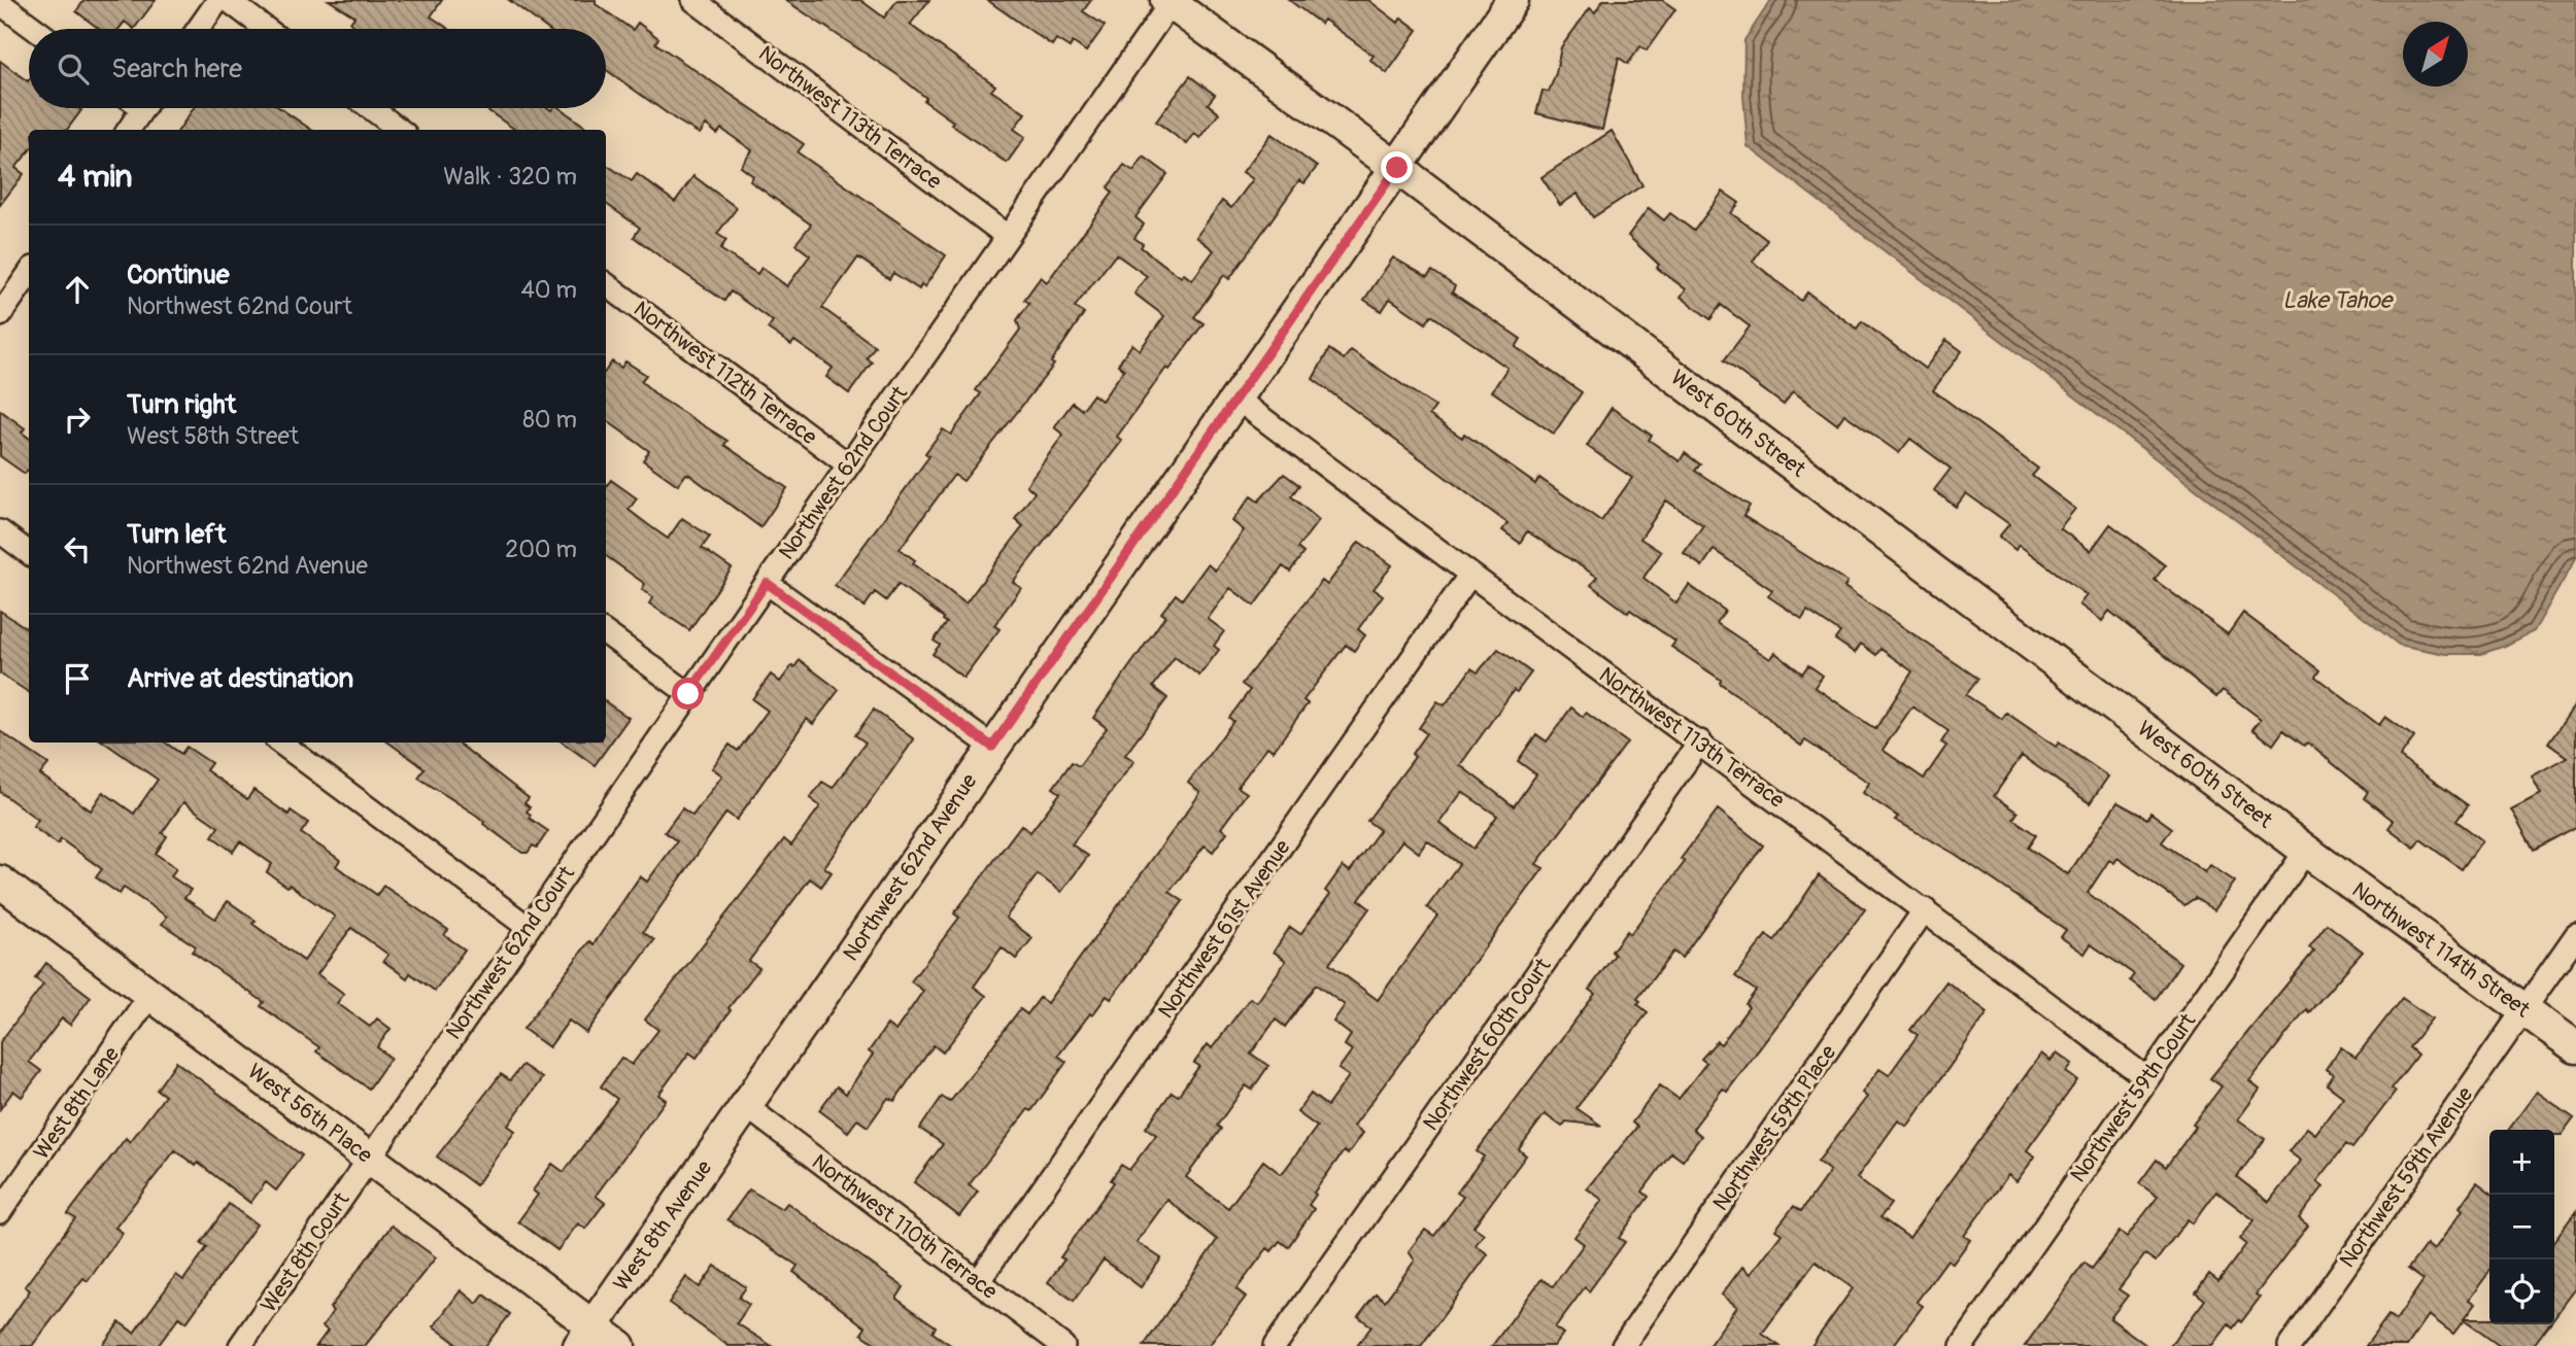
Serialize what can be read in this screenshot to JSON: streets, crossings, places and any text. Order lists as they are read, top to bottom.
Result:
{
  "streets": {
    "street": [
      "Northwest 113th Terrace",
      "Northwest 112th Terrace",
      "West 60th Street",
      "Northwest 62nd Court",
      "Northwest 62nd Avenue",
      "Northwest 61st Avenue",
      "Northwest 114th Street",
      "Northwest 60th Court",
      "Northwest 59th Court",
      "West 8th Lane",
      "West 56th Place",
      "Northwest 59th Place",
      "Northwest 59th Avenue",
      "West 8th Avenue",
      "Northwest 110th Terrace",
      "West 8th Court"
    ]
  },
  "crossings": [
    ["Northwest 113th Terrace", "Northwest 62nd Court"],
    ["Northwest 113th Terrace", "Northwest 62nd Avenue"],
    ["Northwest 113th Terrace", "Northwest 61st Avenue"],
    ["Northwest 113th Terrace", "Northwest 60th Court"],
    ["Northwest 113th Terrace", "Northwest 59th Court"],
    ["Northwest 113th Terrace", "Northwest 59th Place"],
    ["Northwest 112th Terrace", "Northwest 62nd Court"],
    ["West 60th Street", "Northwest 62nd Court"],
    ["West 60th Street", "Northwest 62nd Avenue"],
    ["West 60th Street", "Northwest 114th Street"],
    ["West 60th Street", "Northwest 59th Court"],
    ["Northwest 62nd Court", "West 56th Place"],
    ["Northwest 62nd Court", "West 8th Court"],
    ["Northwest 62nd Avenue", "West 8th Avenue"],
    ["Northwest 62nd Avenue", "Northwest 110th Terrace"],
    ["Northwest 61st Avenue", "Northwest 110th Terrace"],
    ["Northwest 114th Street", "Northwest 59th Court"],
    ["Northwest 114th Street", "Northwest 59th Avenue"],
    ["West 8th Lane", "West 56th Place"],
    ["West 56th Place", "West 8th Avenue"],
    ["West 56th Place", "West 8th Court"],
    ["West 8th Avenue", "Northwest 110th Terrace"]
  ],
  "water": ["Lake Tahoe"],
  "north": "top right",
  "page": {
    "search": "Search here",
    "heading": ["4 min", "Walk · 320 m"],
    "list": [
      ["Continue", "Northwest 62nd Court", "40 m"],
      ["Turn right", "West 58th Street", "80 m"],
      ["Turn left", "Northwest 62nd Avenue", "200 m"],
      "Arrive at destination"
    ],
    "map_buttons": ["+", "−"]
  }
}
